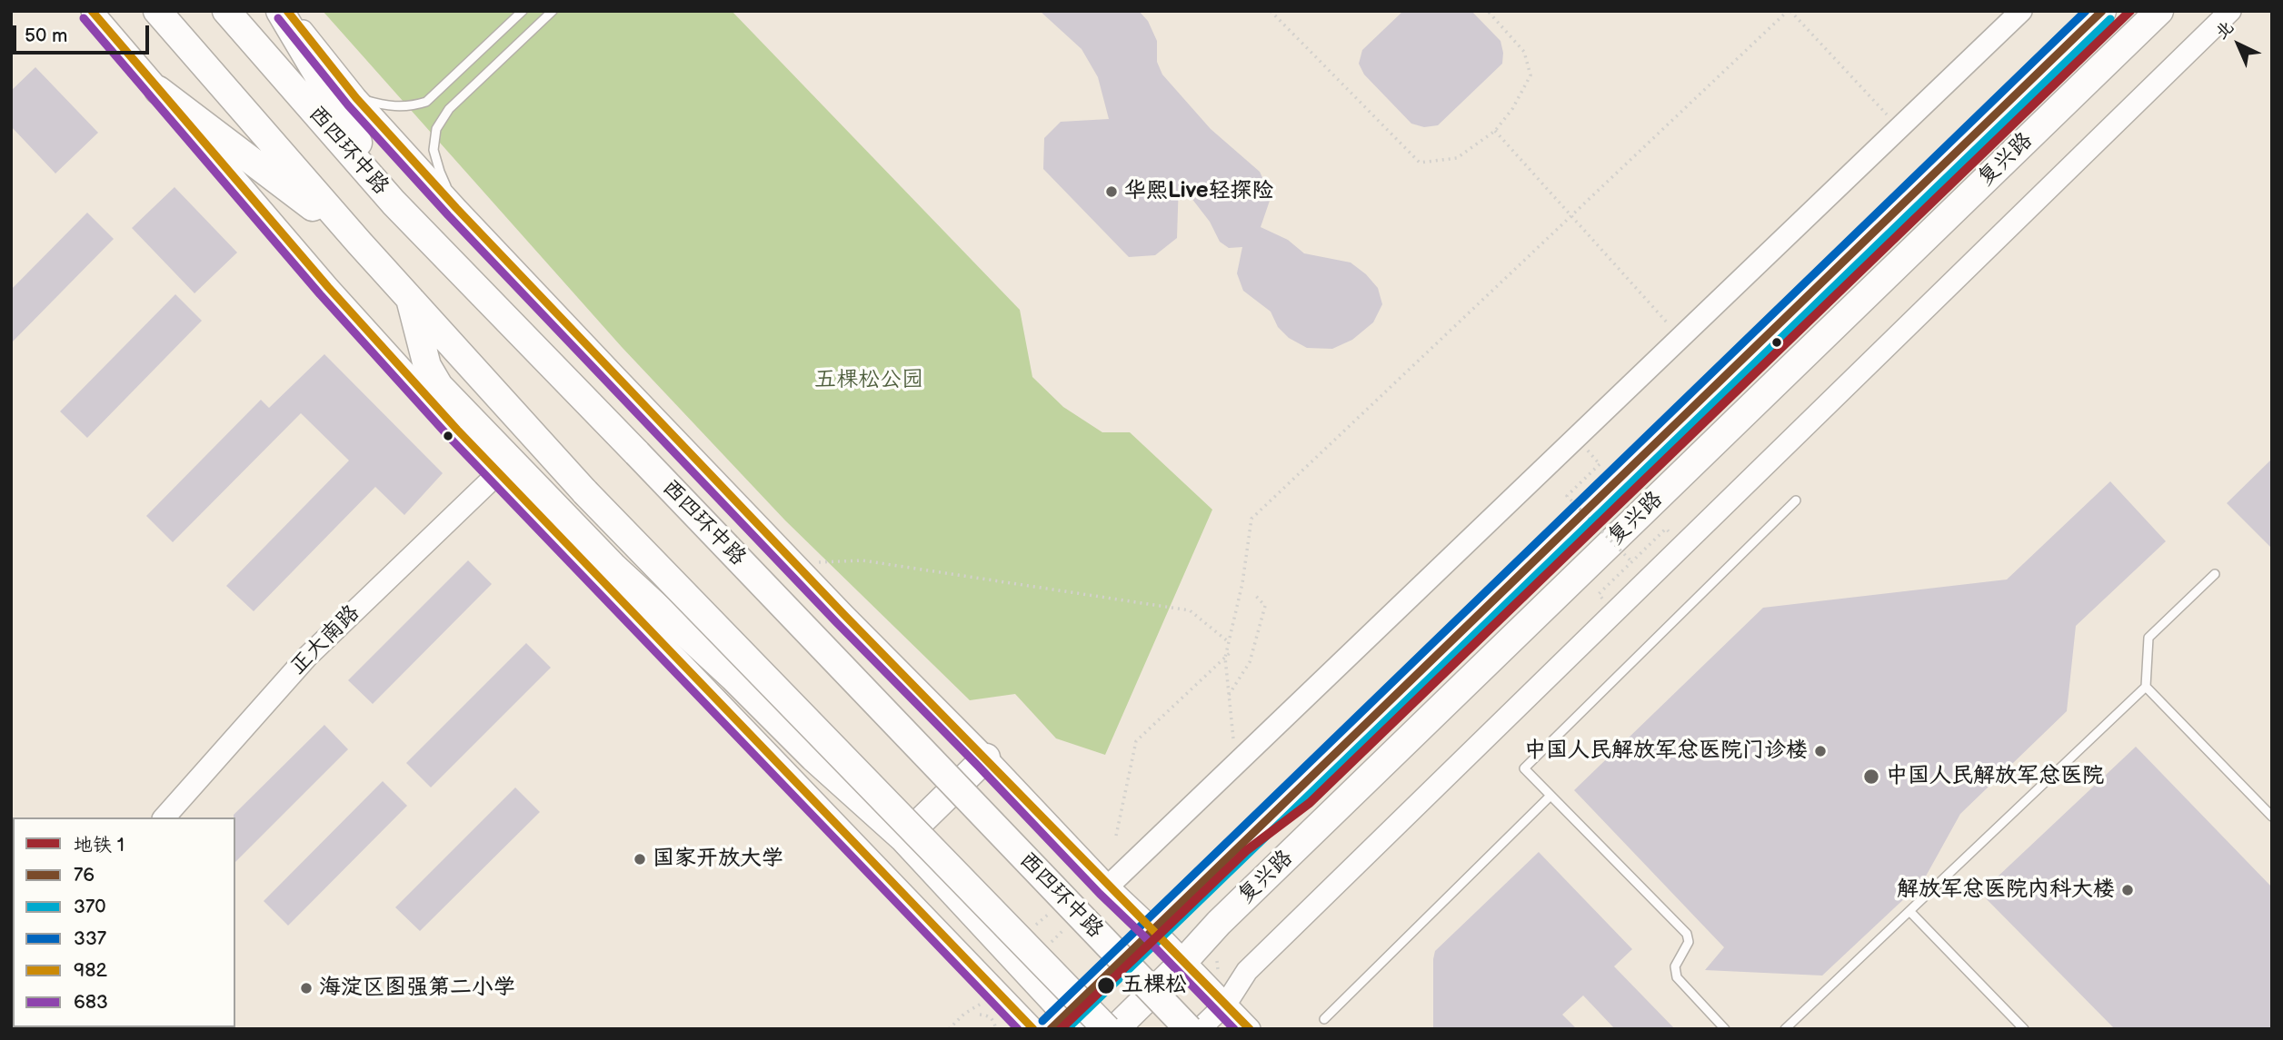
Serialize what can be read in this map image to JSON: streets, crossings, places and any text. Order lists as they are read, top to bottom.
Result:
{
  "streets": {
    "highway": ["西四环中路", "复兴路"],
    "street": ["正大南路"]
  },
  "crossings": [
    ["西四环中路", "复兴路"]
  ],
  "parks": ["五棵松公园"],
  "places": [
    "华熙Live轻探险",
    "中国人民解放军总医院门诊楼",
    "中国人民解放军总医院",
    "国家开放大学",
    "解放军总医院内科大楼",
    "五棵松",
    "海淀区图强第二小学"
  ],
  "lines": [
    "metro line 1",
    "transit line 76",
    "transit line 337",
    "transit line 982",
    "transit line 683",
    "transit line 370"
  ],
  "legend": [
    "地铁 1",
    "76",
    "370",
    "337",
    "982",
    "683"
  ],
  "scale_bar": "50 m",
  "north": "top left"
}
